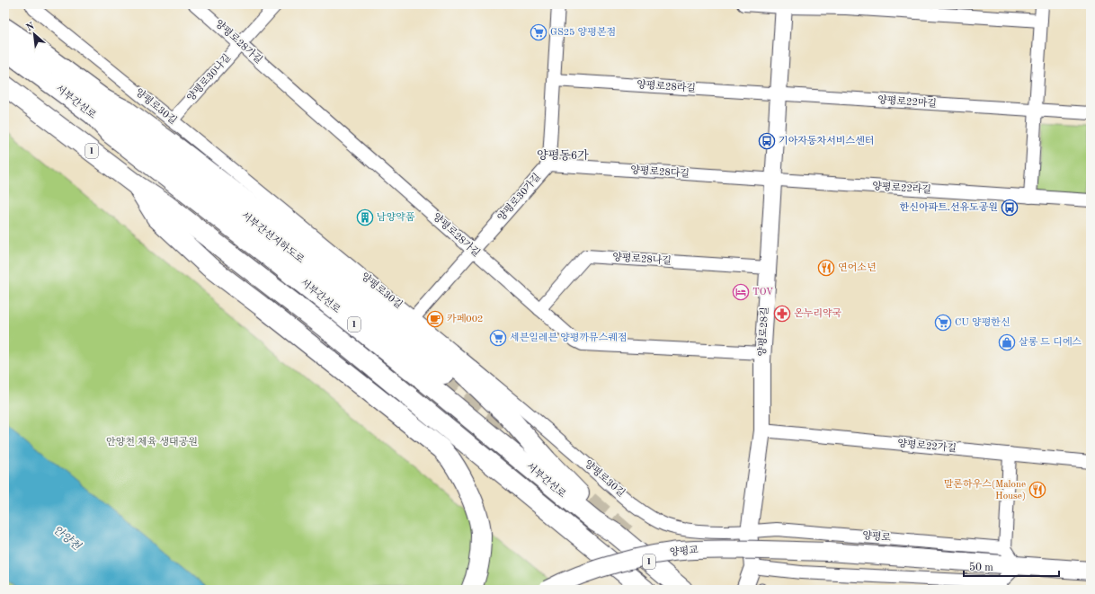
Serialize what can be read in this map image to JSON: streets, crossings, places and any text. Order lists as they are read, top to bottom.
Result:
{
  "streets": {
    "main road": [
      "서부간선로",
      "1",
      "서부간선지하도로",
      "양평로",
      "양평교"
    ],
    "street": [
      "양평로28가길",
      "양평로30나길",
      "양평로28라길",
      "양평로22마길",
      "양평로30길",
      "양평로28다길",
      "양평로22라길",
      "양평로30가길",
      "양평로28나길",
      "양평로28길",
      "양평로22가길"
    ]
  },
  "crossings": [
    ["양평로28가길", "양평로30나길"],
    ["양평로28가길", "양평로30가길"],
    ["양평로28가길", "양평로28나길"],
    ["양평로28가길", "양평로28길"],
    ["양평로30나길", "양평로30길"],
    ["양평로28라길", "양평로22마길"],
    ["양평로28라길", "양평로30가길"],
    ["양평로28라길", "양평로28길"],
    ["서부간선로", "서부간선지하도로"],
    ["양평로22마길", "양평로28길"],
    ["양평로30길", "양평로30가길"],
    ["양평로30길", "양평로28길"],
    ["양평로30길", "양평로"],
    ["양평로28다길", "양평로22라길"],
    ["양평로28다길", "양평로30가길"],
    ["양평로28다길", "양평로28길"],
    ["양평로22라길", "양평로28길"],
    ["양평로28나길", "양평로28길"],
    ["양평로28길", "양평로22가길"],
    ["양평로28길", "양평로"],
    ["양평로", "양평교"]
  ],
  "districts": ["양평동6가"],
  "water": ["안양천"],
  "parks": ["안양천 체육 생태공원"],
  "places": {
    "supermarket": ["GS25 양평본점", "CU 양평한신", "세븐일레븐 양평까뮤스퀘점"],
    "bus stop": ["기아자동차서비스센터", "한신아파트.선유도공원"],
    "building": ["남양약품"],
    "restaurant": ["연어소년", "말론하우스(Malone House)"],
    "hotel": ["TOV"],
    "pharmacy": ["온누리약국"],
    "cafe": ["카페002"],
    "shop": ["살롱 드 디에스"]
  },
  "scale_bar": "50 m",
  "north": "top left"
}
